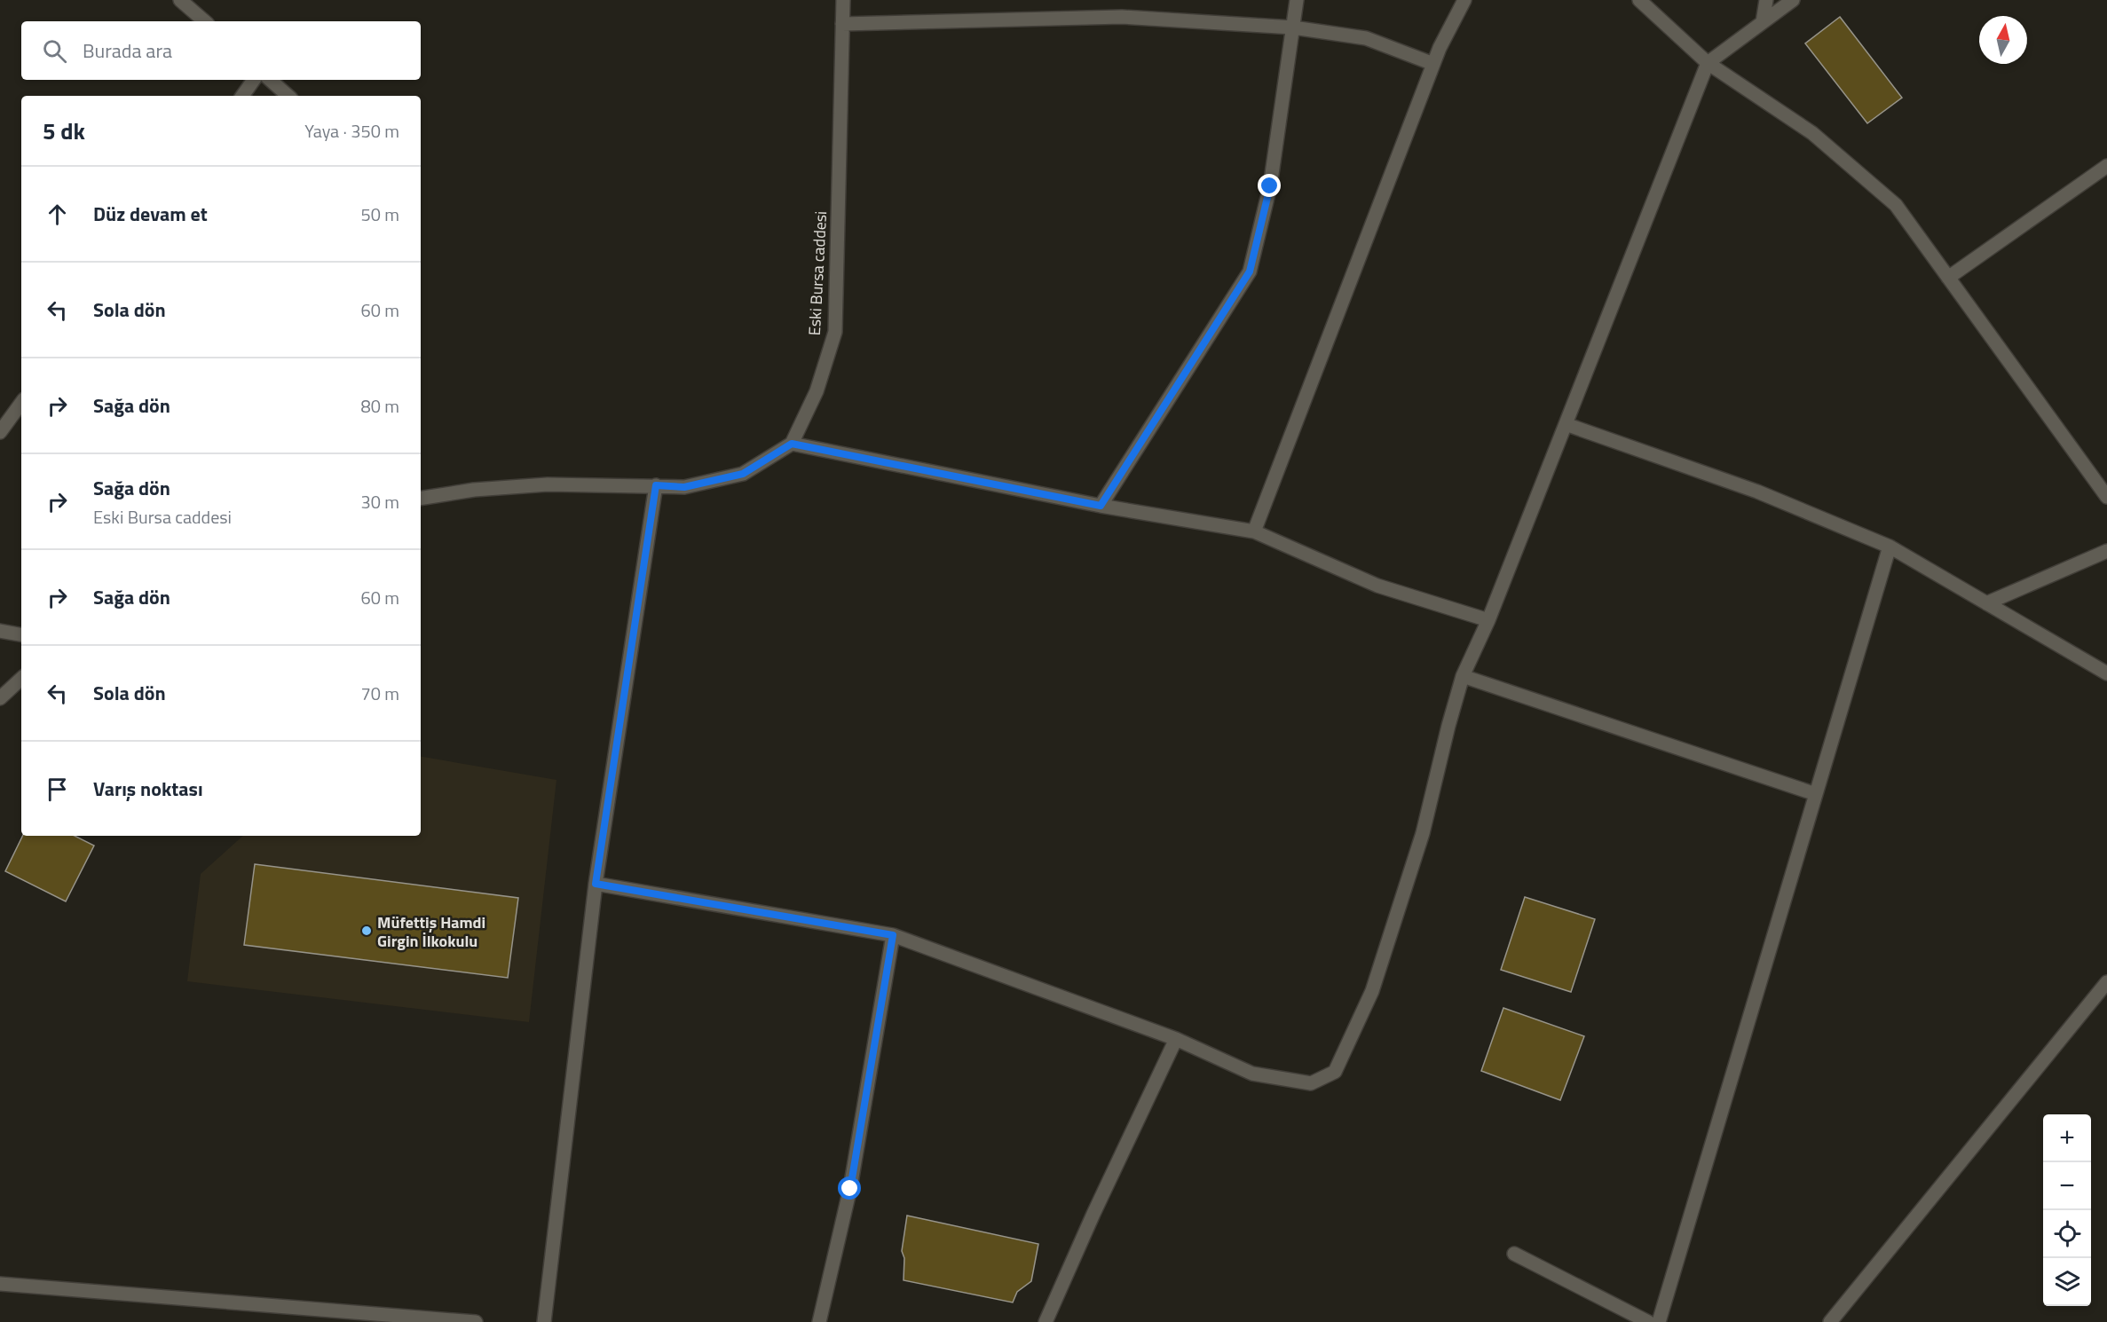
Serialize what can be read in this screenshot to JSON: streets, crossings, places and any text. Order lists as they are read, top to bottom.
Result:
{
  "streets": {
    "street": ["Eski Bursa caddesi"]
  },
  "places": ["Müfettiş Hamdi Girgin İlkokulu"],
  "north": "top",
  "page": {
    "search": "Burada ara",
    "heading": ["5 dk", "Yaya · 350 m"],
    "list": [
      ["Düz devam et", "50 m"],
      ["Sola dön", "60 m"],
      ["Sağa dön", "80 m"],
      ["Sağa dön", "Eski Bursa caddesi", "30 m"],
      ["Sağa dön", "60 m"],
      ["Sola dön", "70 m"],
      "Varış noktası"
    ],
    "map_buttons": ["+", "−"]
  }
}
